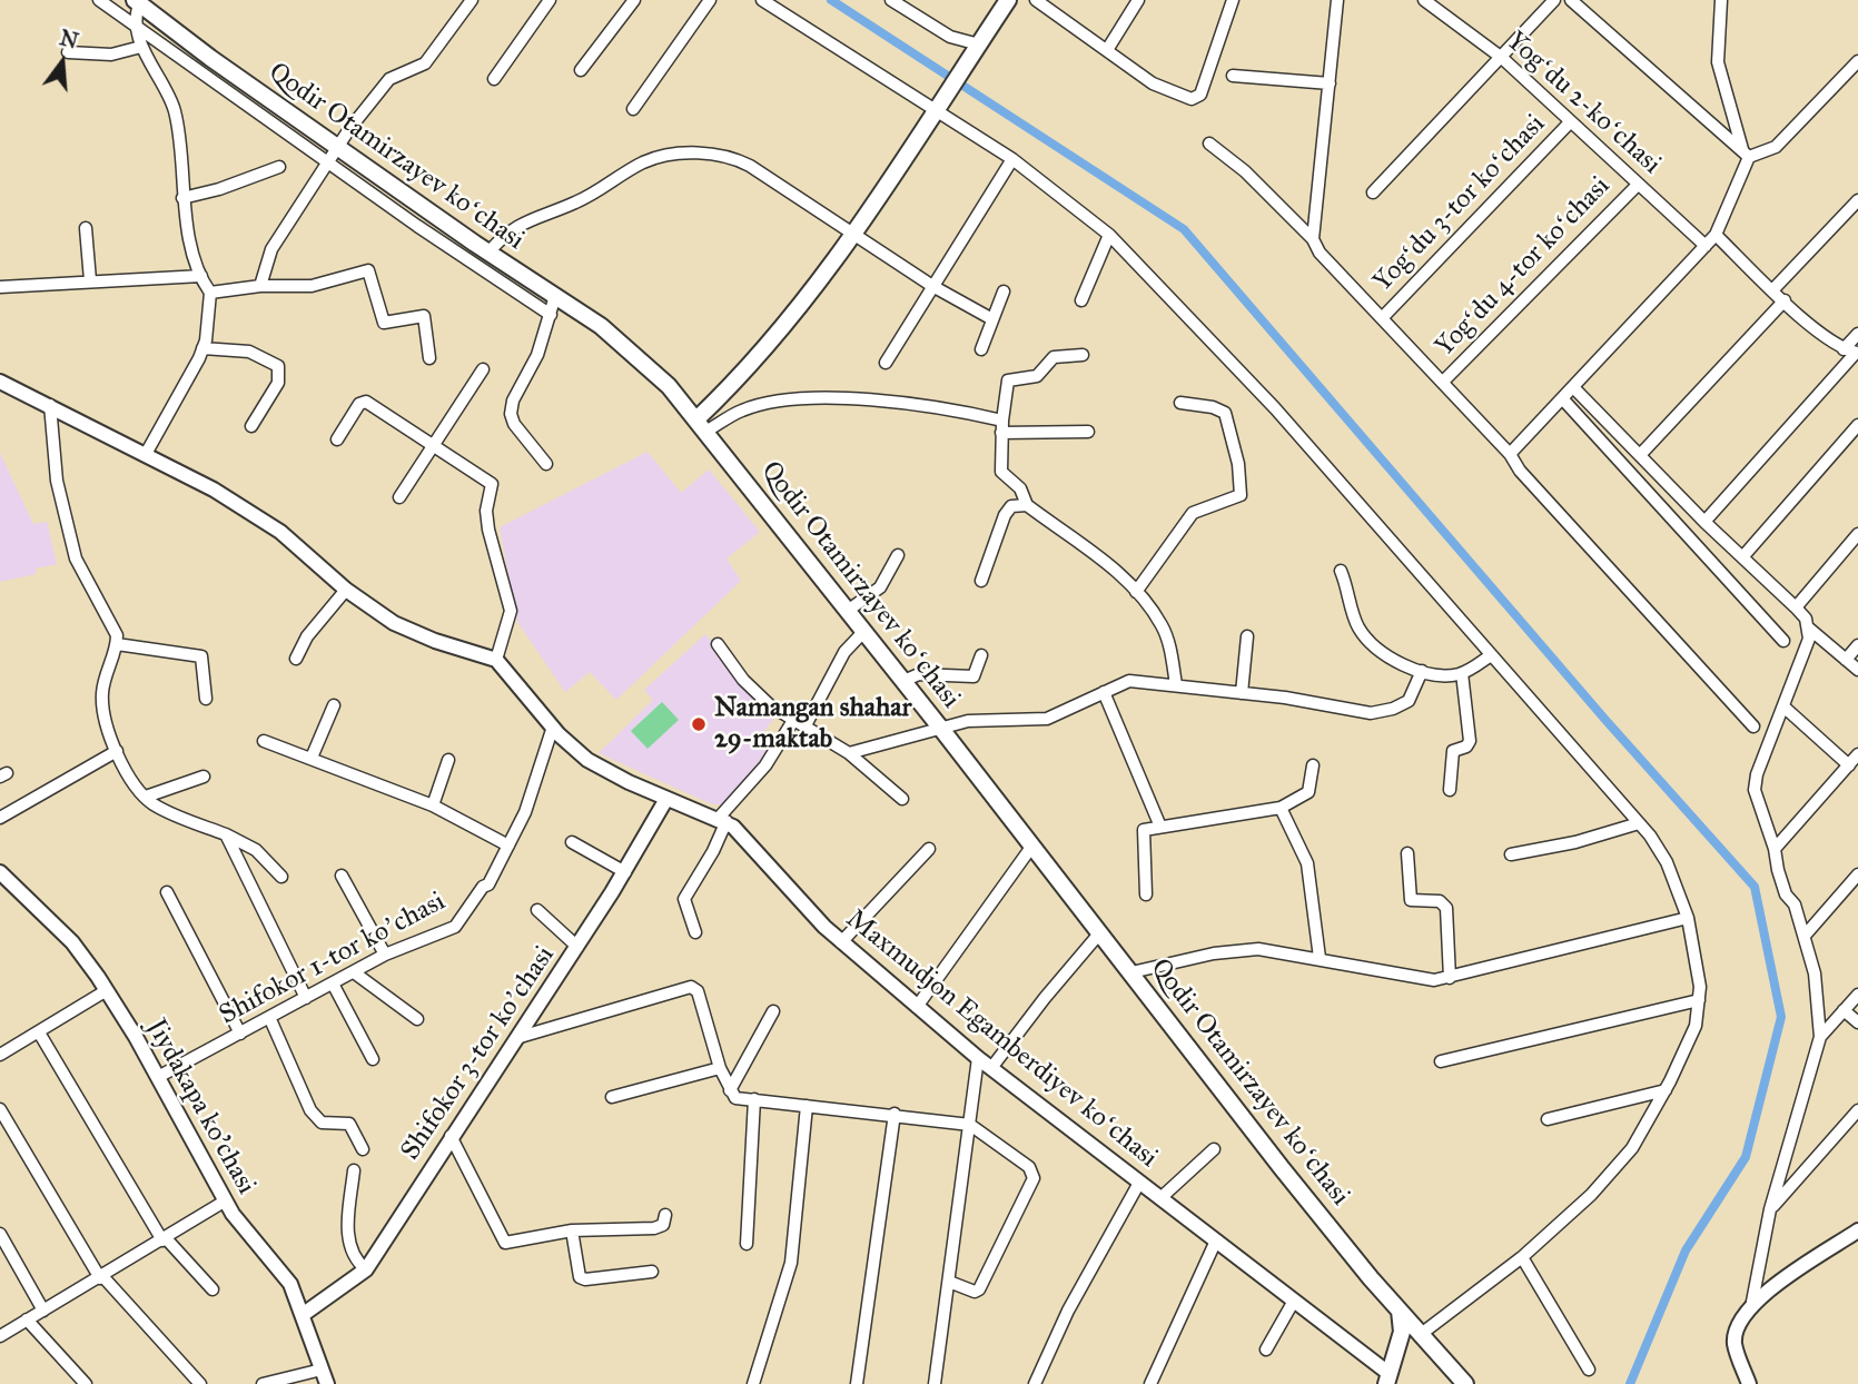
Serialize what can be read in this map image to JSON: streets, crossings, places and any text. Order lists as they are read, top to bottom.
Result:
{
  "streets": {
    "main road": ["Qodir Otamirzayev koʻchasi"],
    "street": [
      "Yogʻdu 2-koʻchasi",
      "Yogʻdu 3-tor koʻchasi",
      "Yogʻdu 4-tor koʻchasi",
      "Shifokor 1-tor koʼchasi",
      "Maxmudjon Egamberdiyev koʻchasi",
      "Shifokor 3-tor koʼchasi",
      "Jiydakapa ko'chasi"
    ]
  },
  "crossings": [
    ["Yogʻdu 2-koʻchasi", "Yogʻdu 3-tor koʻchasi"],
    ["Yogʻdu 2-koʻchasi", "Yogʻdu 4-tor koʻchasi"],
    ["Shifokor 1-tor koʼchasi", "Maxmudjon Egamberdiyev koʻchasi"],
    ["Shifokor 1-tor koʼchasi", "Jiydakapa ko'chasi"],
    ["Maxmudjon Egamberdiyev koʻchasi", "Shifokor 3-tor koʼchasi"],
    ["Shifokor 3-tor koʼchasi", "Jiydakapa ko'chasi"]
  ],
  "places": ["Namangan shahar 29-maktab"],
  "north": "top"
}
